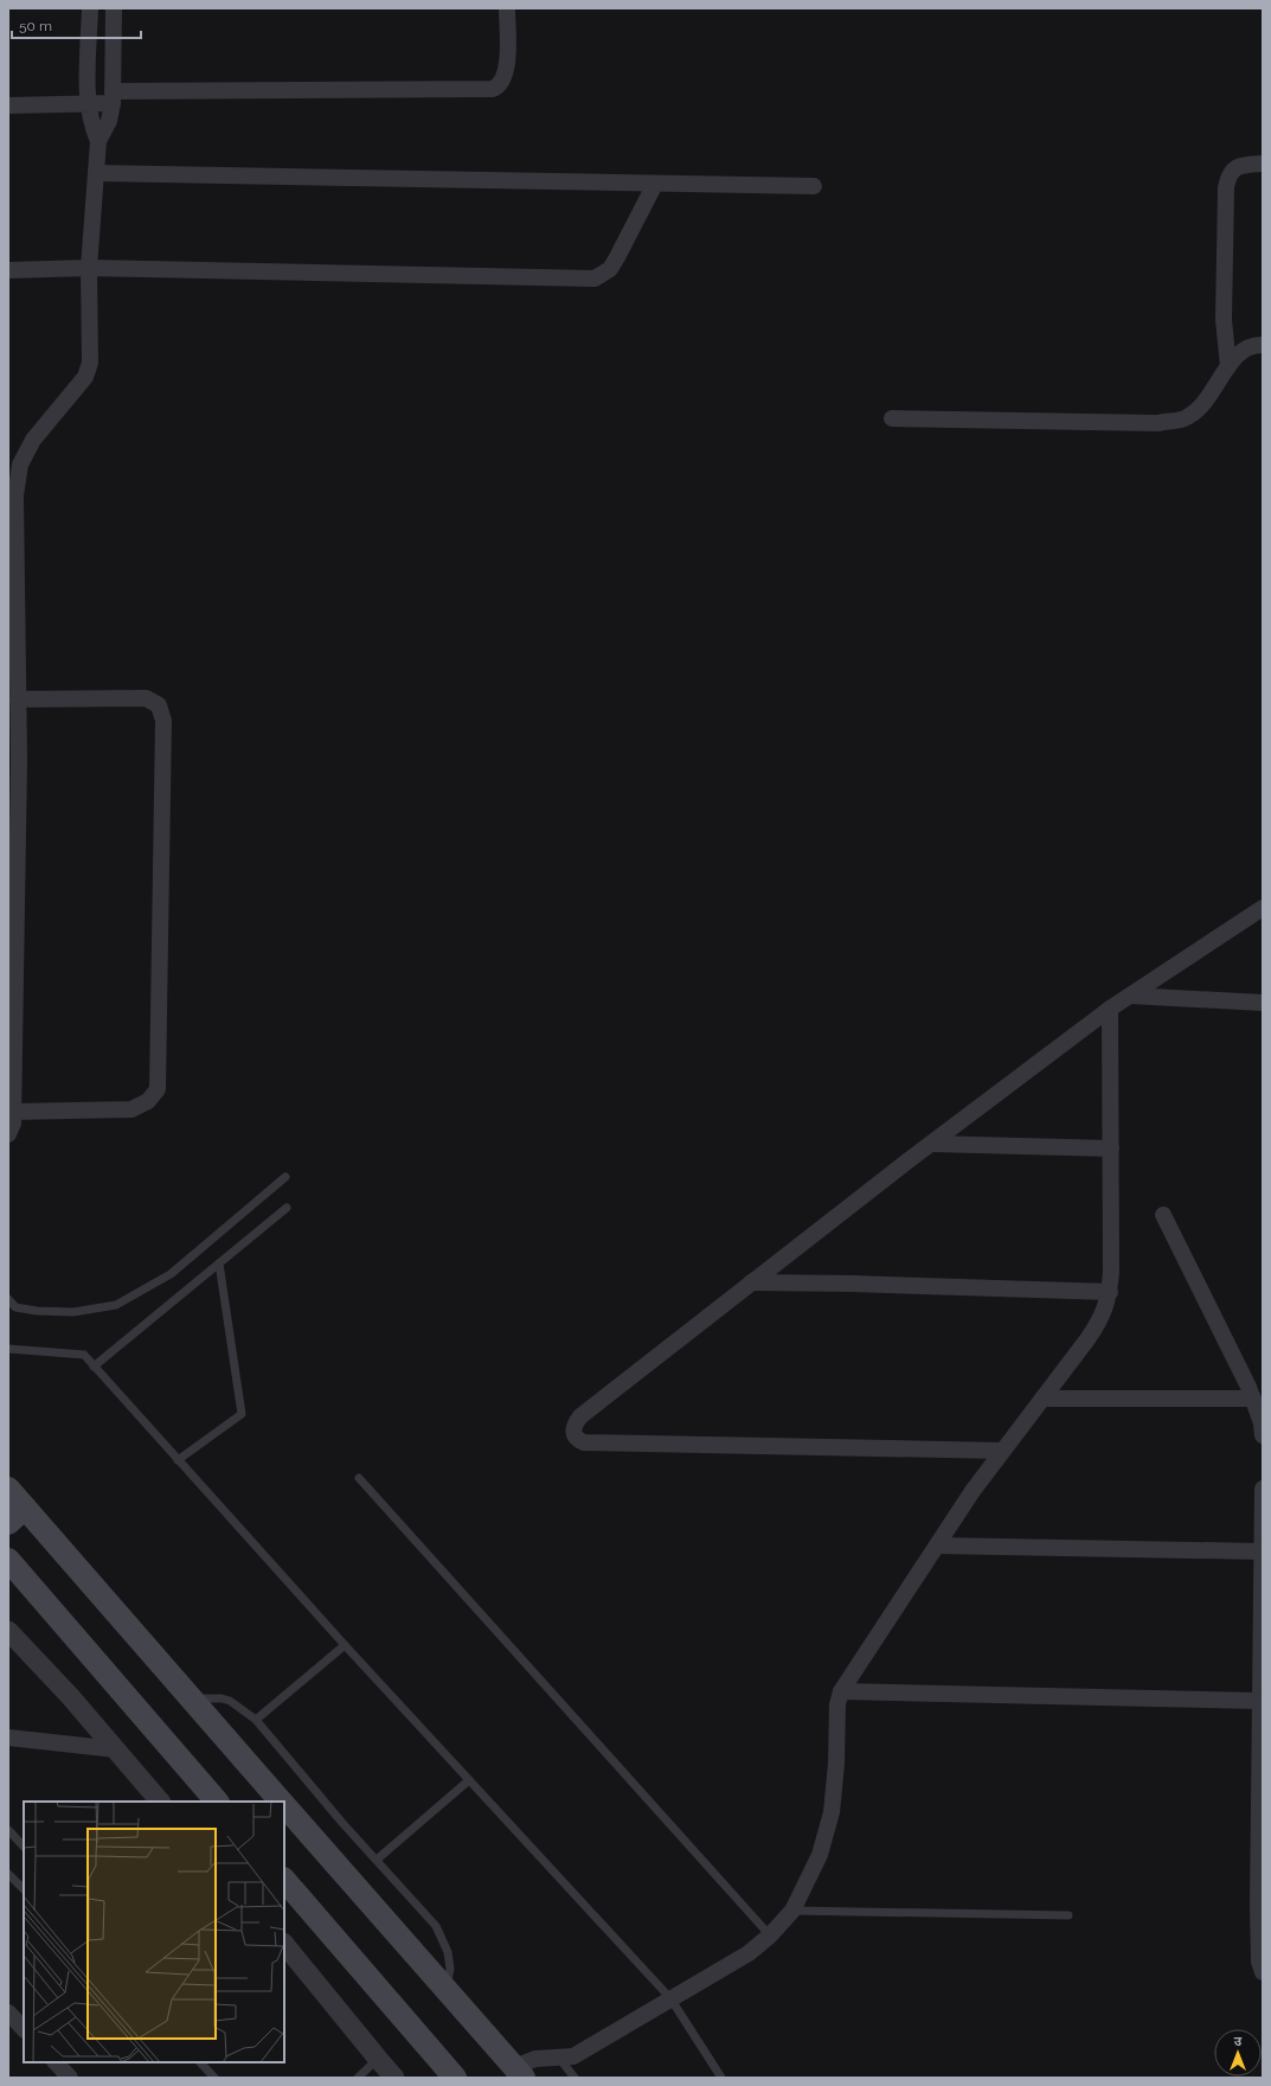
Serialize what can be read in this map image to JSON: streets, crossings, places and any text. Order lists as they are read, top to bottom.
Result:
{
  "scale_bar": "50 m",
  "north": "top"
}
